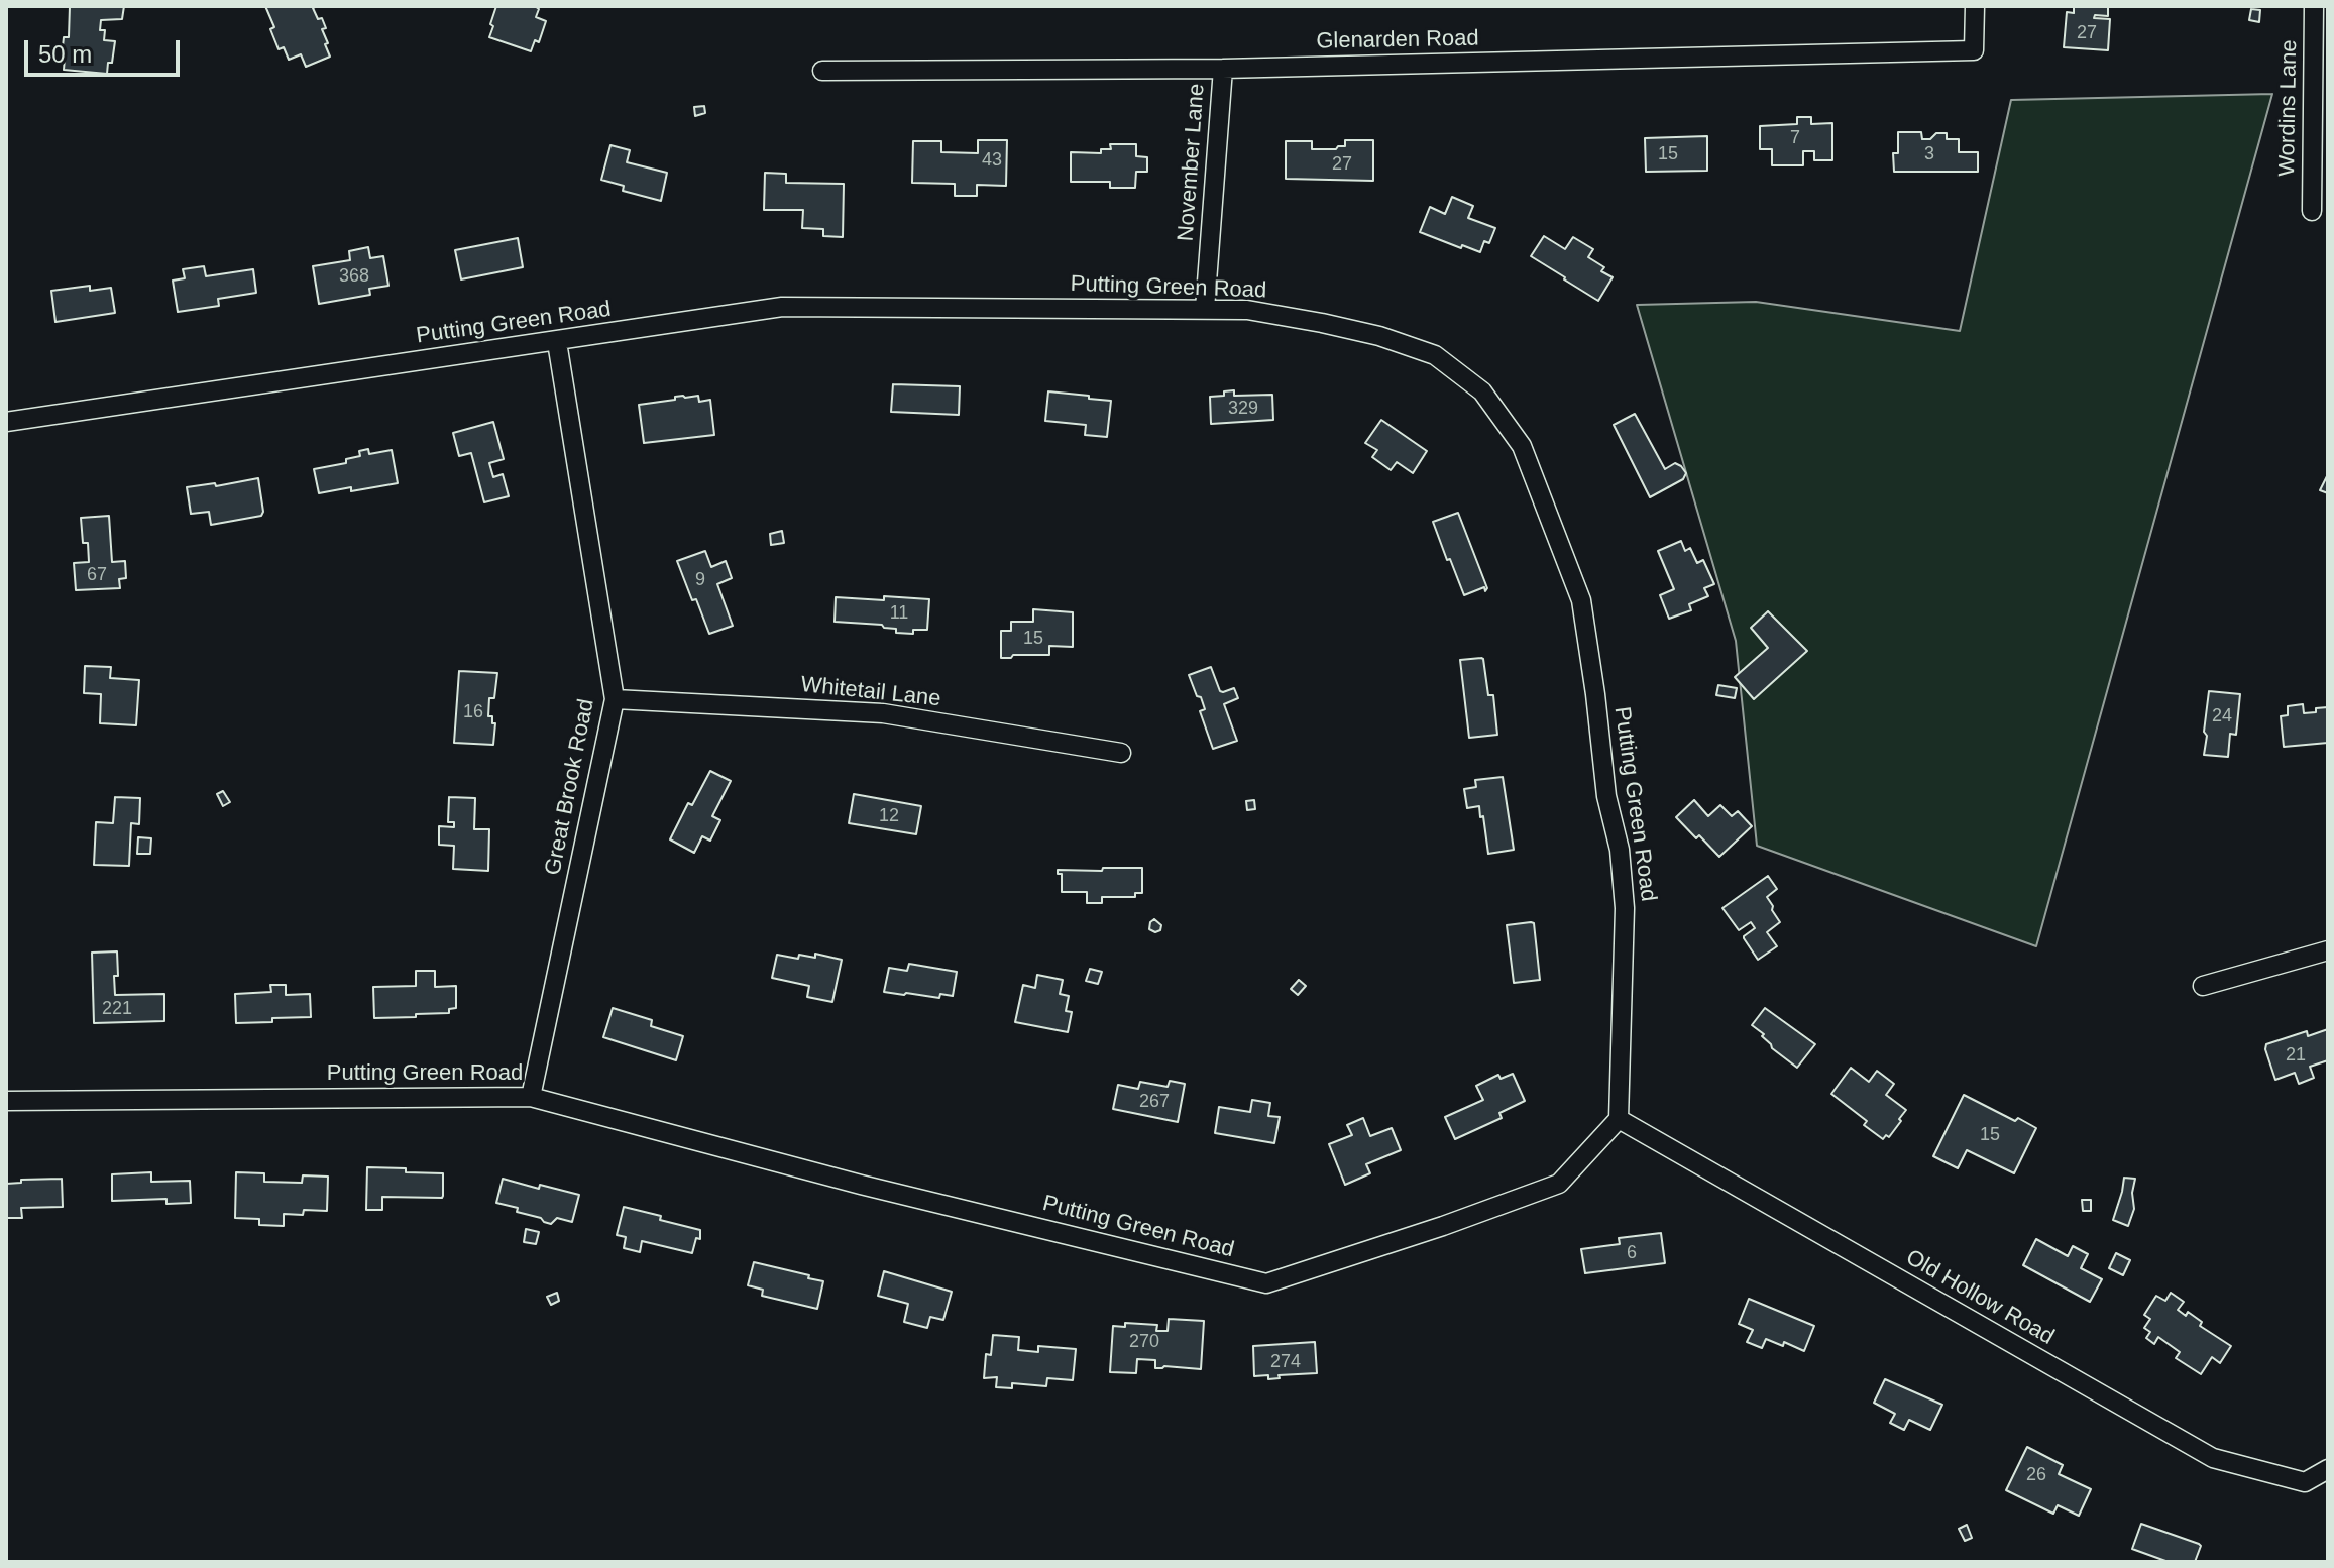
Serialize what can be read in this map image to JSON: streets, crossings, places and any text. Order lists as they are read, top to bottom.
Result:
{
  "streets": {
    "street": [
      "Glenarden Road",
      "Wordins Lane",
      "November Lane",
      "Putting Green Road",
      "Whitetail Lane",
      "Great Brook Road",
      "Old Hollow Road"
    ]
  },
  "crossings": [
    ["Glenarden Road", "November Lane"],
    ["November Lane", "Putting Green Road"],
    ["Putting Green Road", "Great Brook Road"],
    ["Putting Green Road", "Old Hollow Road"],
    ["Whitetail Lane", "Great Brook Road"]
  ],
  "house_numbers": [
    "27",
    "7",
    "15",
    "3",
    "43",
    "27",
    "368",
    "329",
    "67",
    "9",
    "11",
    "15",
    "16",
    "24",
    "12",
    "221",
    "21",
    "267",
    "15",
    "6",
    "270",
    "274",
    "26"
  ],
  "scale_bar": "50 m"
}
